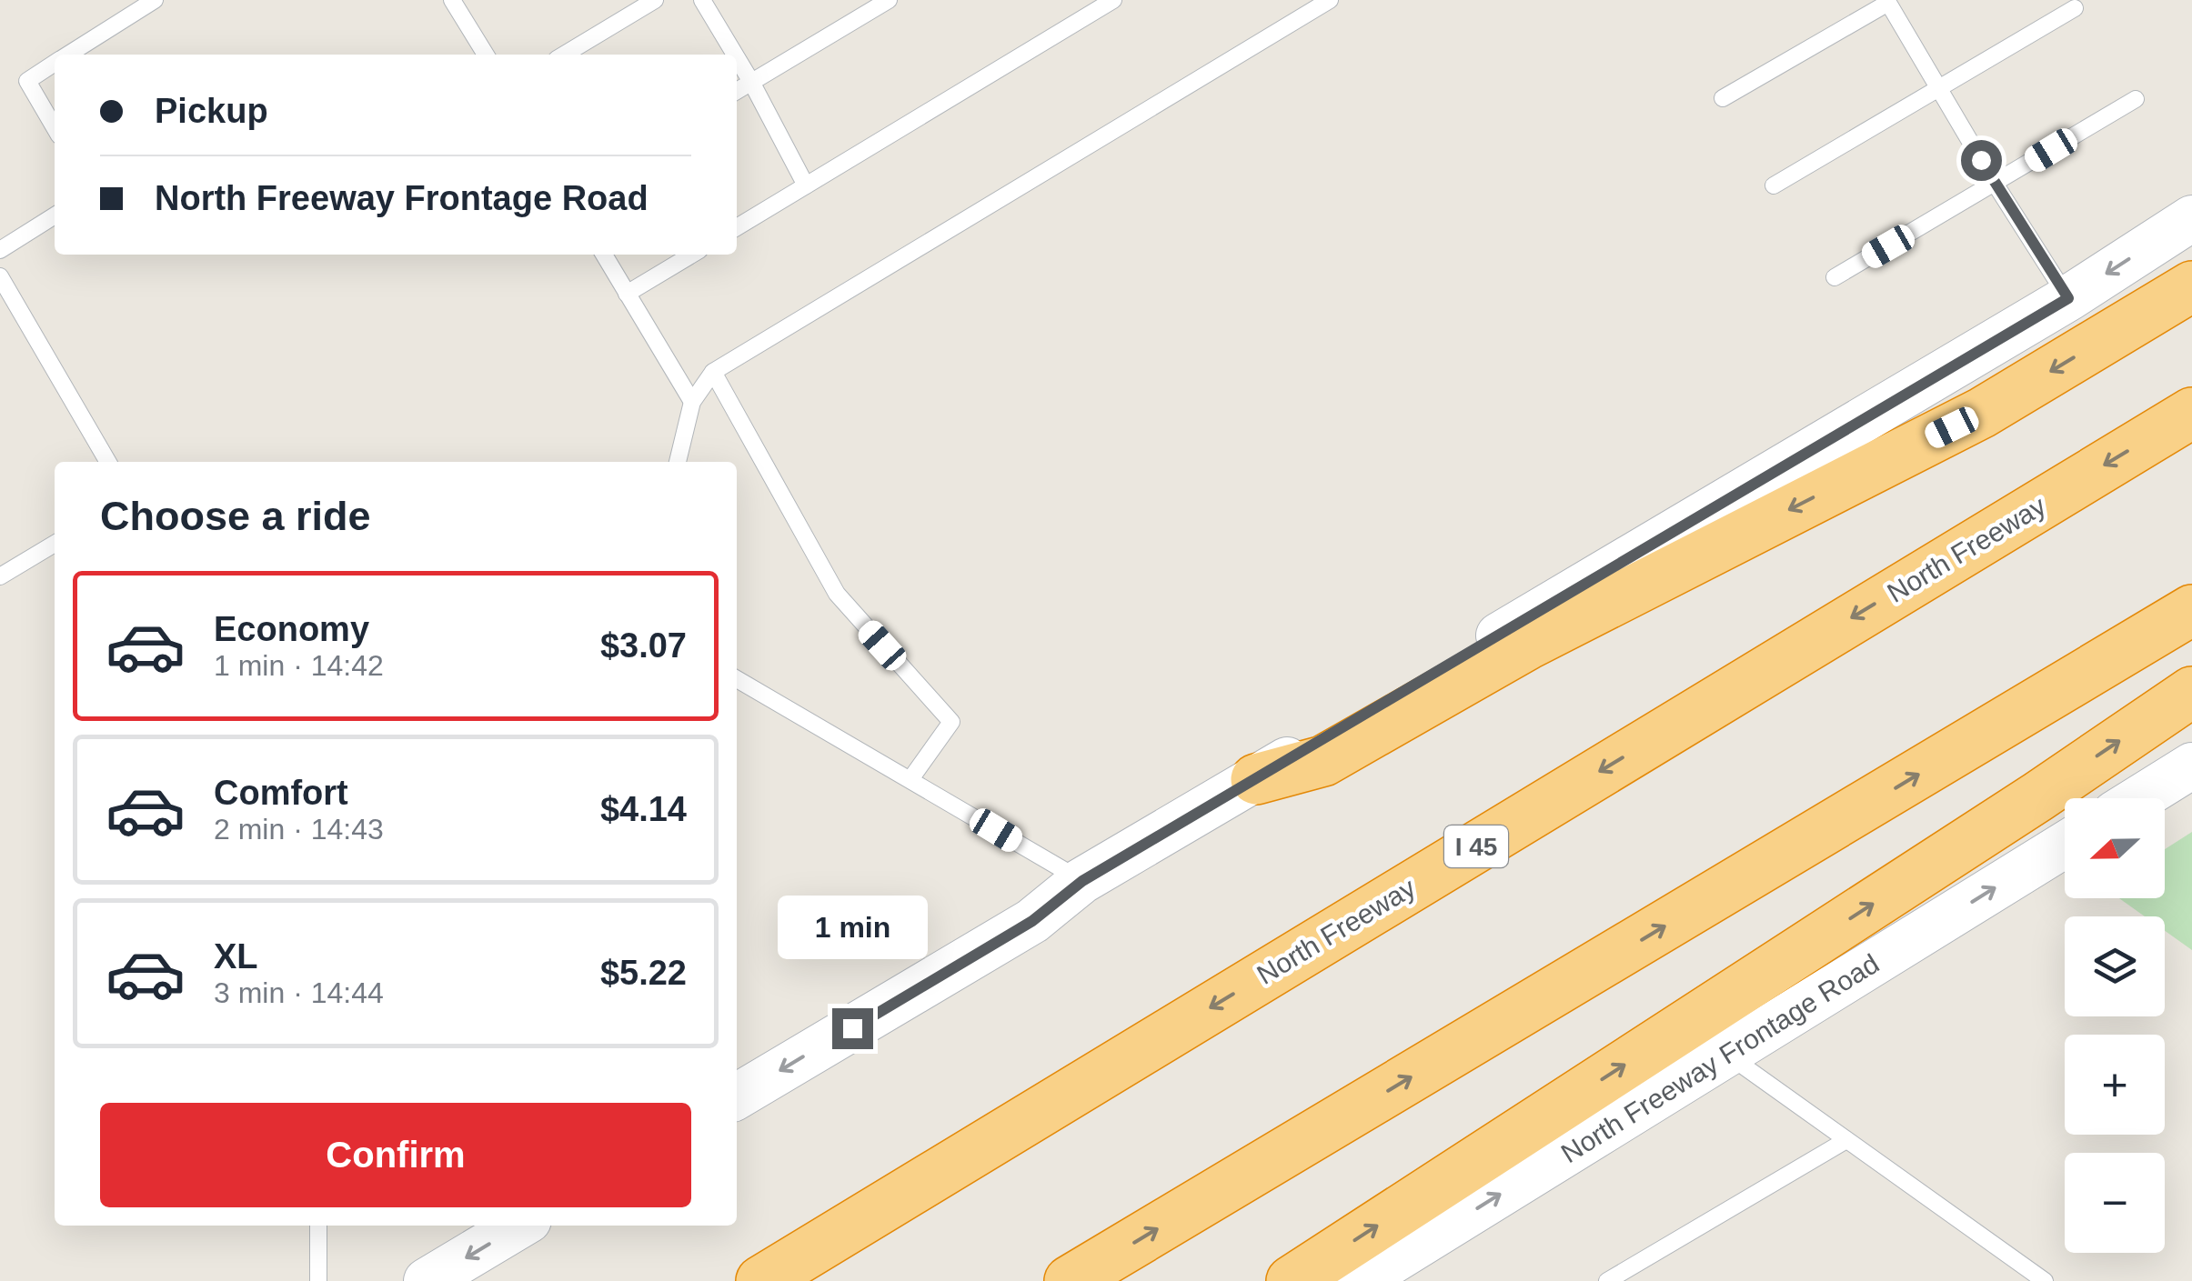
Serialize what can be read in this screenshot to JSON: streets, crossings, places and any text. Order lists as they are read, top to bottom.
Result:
{
  "streets": {
    "highway": ["North Freeway", "I 45"],
    "main road": ["North Freeway Frontage Road"]
  },
  "one_way": ["North Freeway Frontage Road"],
  "north": "left",
  "page": {
    "banner": ["Pickup", "North Freeway Frontage Road"],
    "heading": "Choose a ride",
    "list": [
      {
        "name": "Economy",
        "note": "1 min · 14:42",
        "value": "$3.07"
      },
      {
        "name": "Comfort",
        "note": "2 min · 14:43",
        "value": "$4.14"
      },
      {
        "name": "XL",
        "note": "3 min · 14:44",
        "value": "$5.22"
      }
    ],
    "map_buttons": ["+", "−"],
    "bubble": "1 min",
    "buttons": "Confirm"
  }
}
